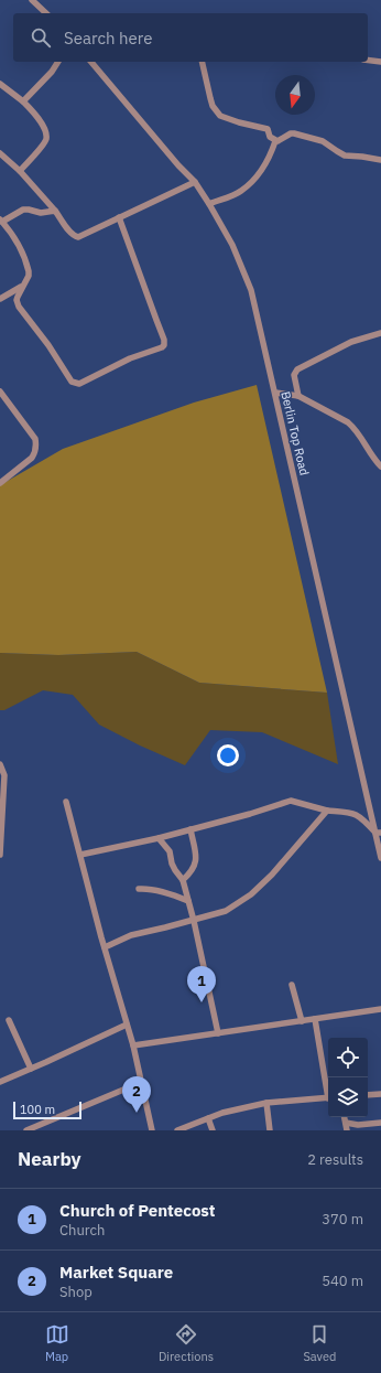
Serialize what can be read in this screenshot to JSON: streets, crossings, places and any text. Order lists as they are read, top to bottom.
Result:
{
  "streets": {
    "street": ["Berlin Top Road"]
  },
  "scale_bar": "100 m",
  "north": "bottom",
  "page": {
    "search": "Search here",
    "pins": ["1", "2"],
    "scale": "100 m",
    "heading": ["Nearby", "2 results"],
    "list": [
      {
        "mark": "1",
        "name": "Church of Pentecost",
        "note": "Church",
        "value": "370 m"
      },
      {
        "mark": "2",
        "name": "Market Square",
        "note": "Shop",
        "value": "540 m"
      }
    ],
    "nav": ["Map", "Directions", "Saved"]
  }
}
